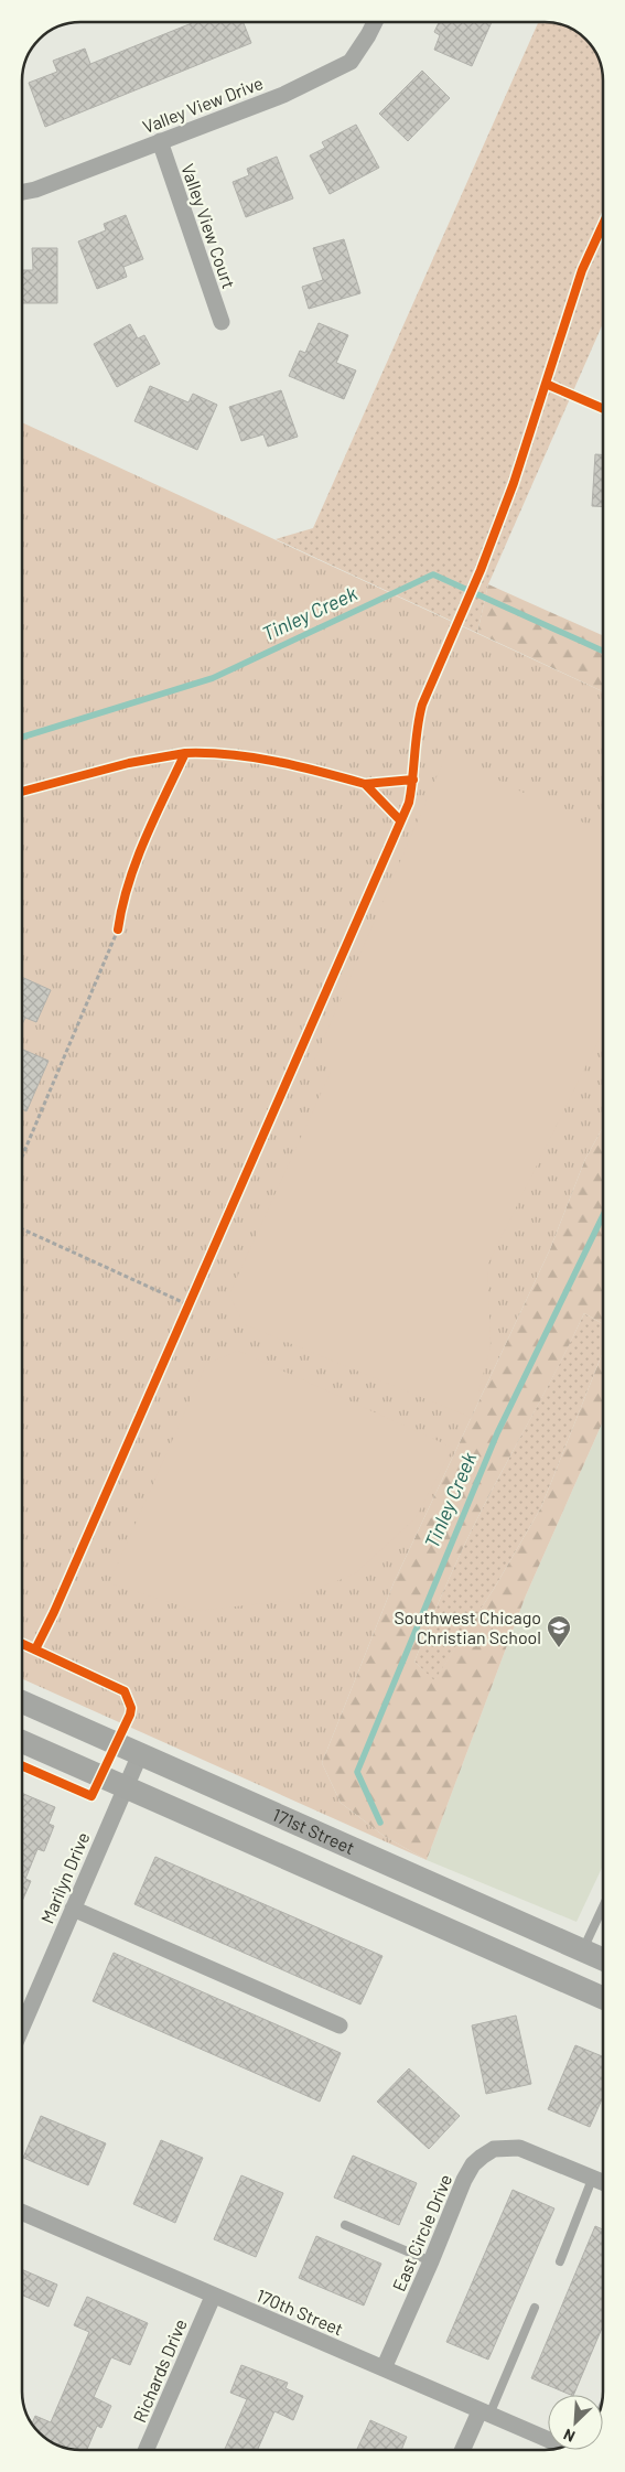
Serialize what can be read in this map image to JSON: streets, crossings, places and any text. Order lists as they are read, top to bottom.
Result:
{
  "streets": {
    "street": [
      "Valley View Drive",
      "Valley View Court",
      "171st Street",
      "Marilyn Drive",
      "East Circle Drive",
      "170th Street",
      "Richards Drive"
    ]
  },
  "crossings": [
    ["Valley View Drive", "Valley View Court"],
    ["171st Street", "Marilyn Drive"],
    ["East Circle Drive", "170th Street"],
    ["170th Street", "Richards Drive"]
  ],
  "water": ["Tinley Creek"],
  "places": {
    "school or university": ["Southwest Chicago Christian School"]
  },
  "north": "bottom left"
}
